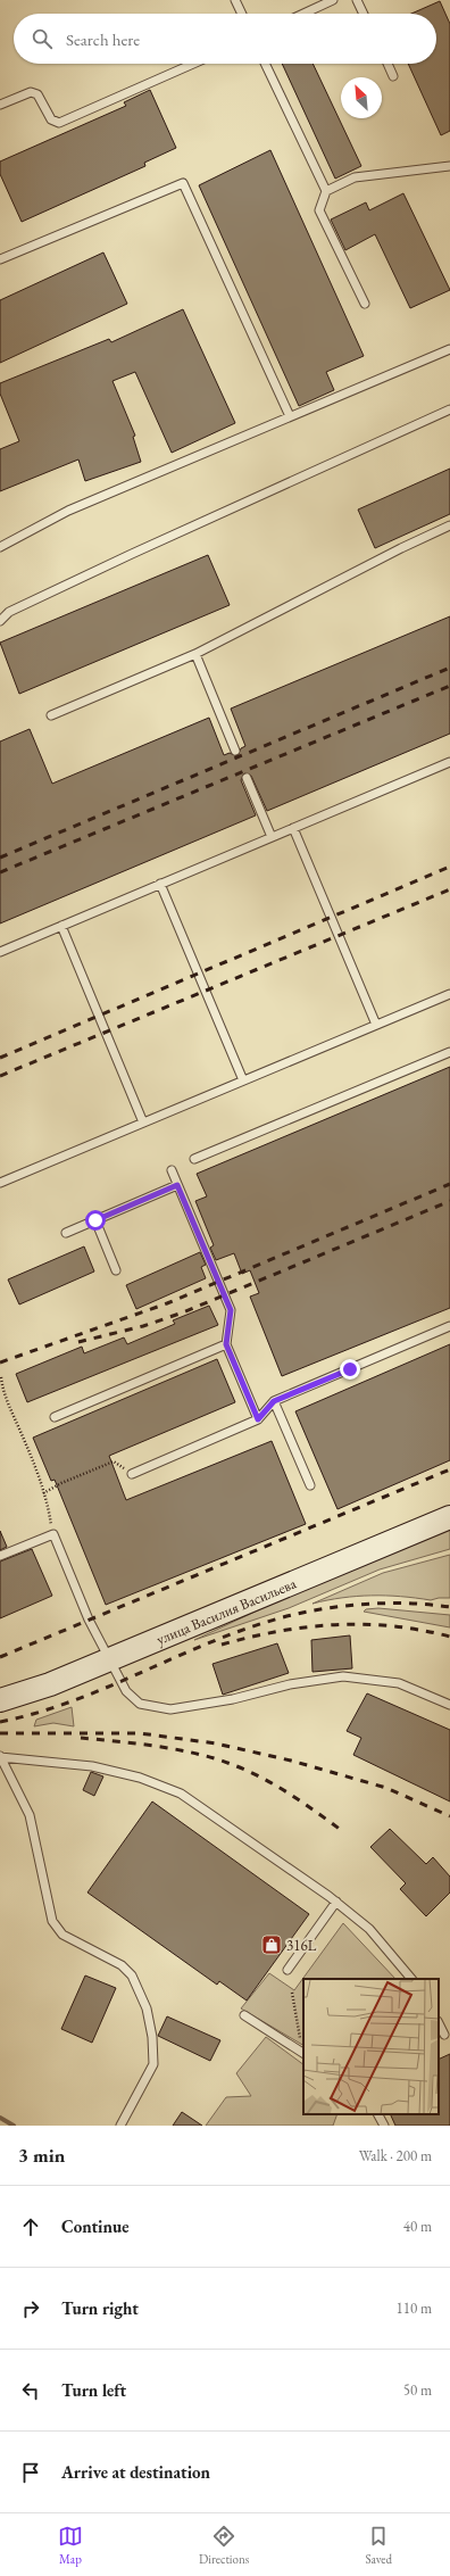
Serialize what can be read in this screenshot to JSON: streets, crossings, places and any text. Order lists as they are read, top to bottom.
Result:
{
  "streets": {
    "main road": ["улица Василия Васильева"]
  },
  "places": {
    "shop": ["316L"]
  },
  "north": "top left",
  "page": {
    "search": "Search here",
    "heading": ["3 min", "Walk · 200 m"],
    "list": [
      ["Continue", "40 m"],
      ["Turn right", "110 m"],
      ["Turn left", "50 m"],
      "Arrive at destination"
    ],
    "nav": ["Map", "Directions", "Saved"]
  }
}
